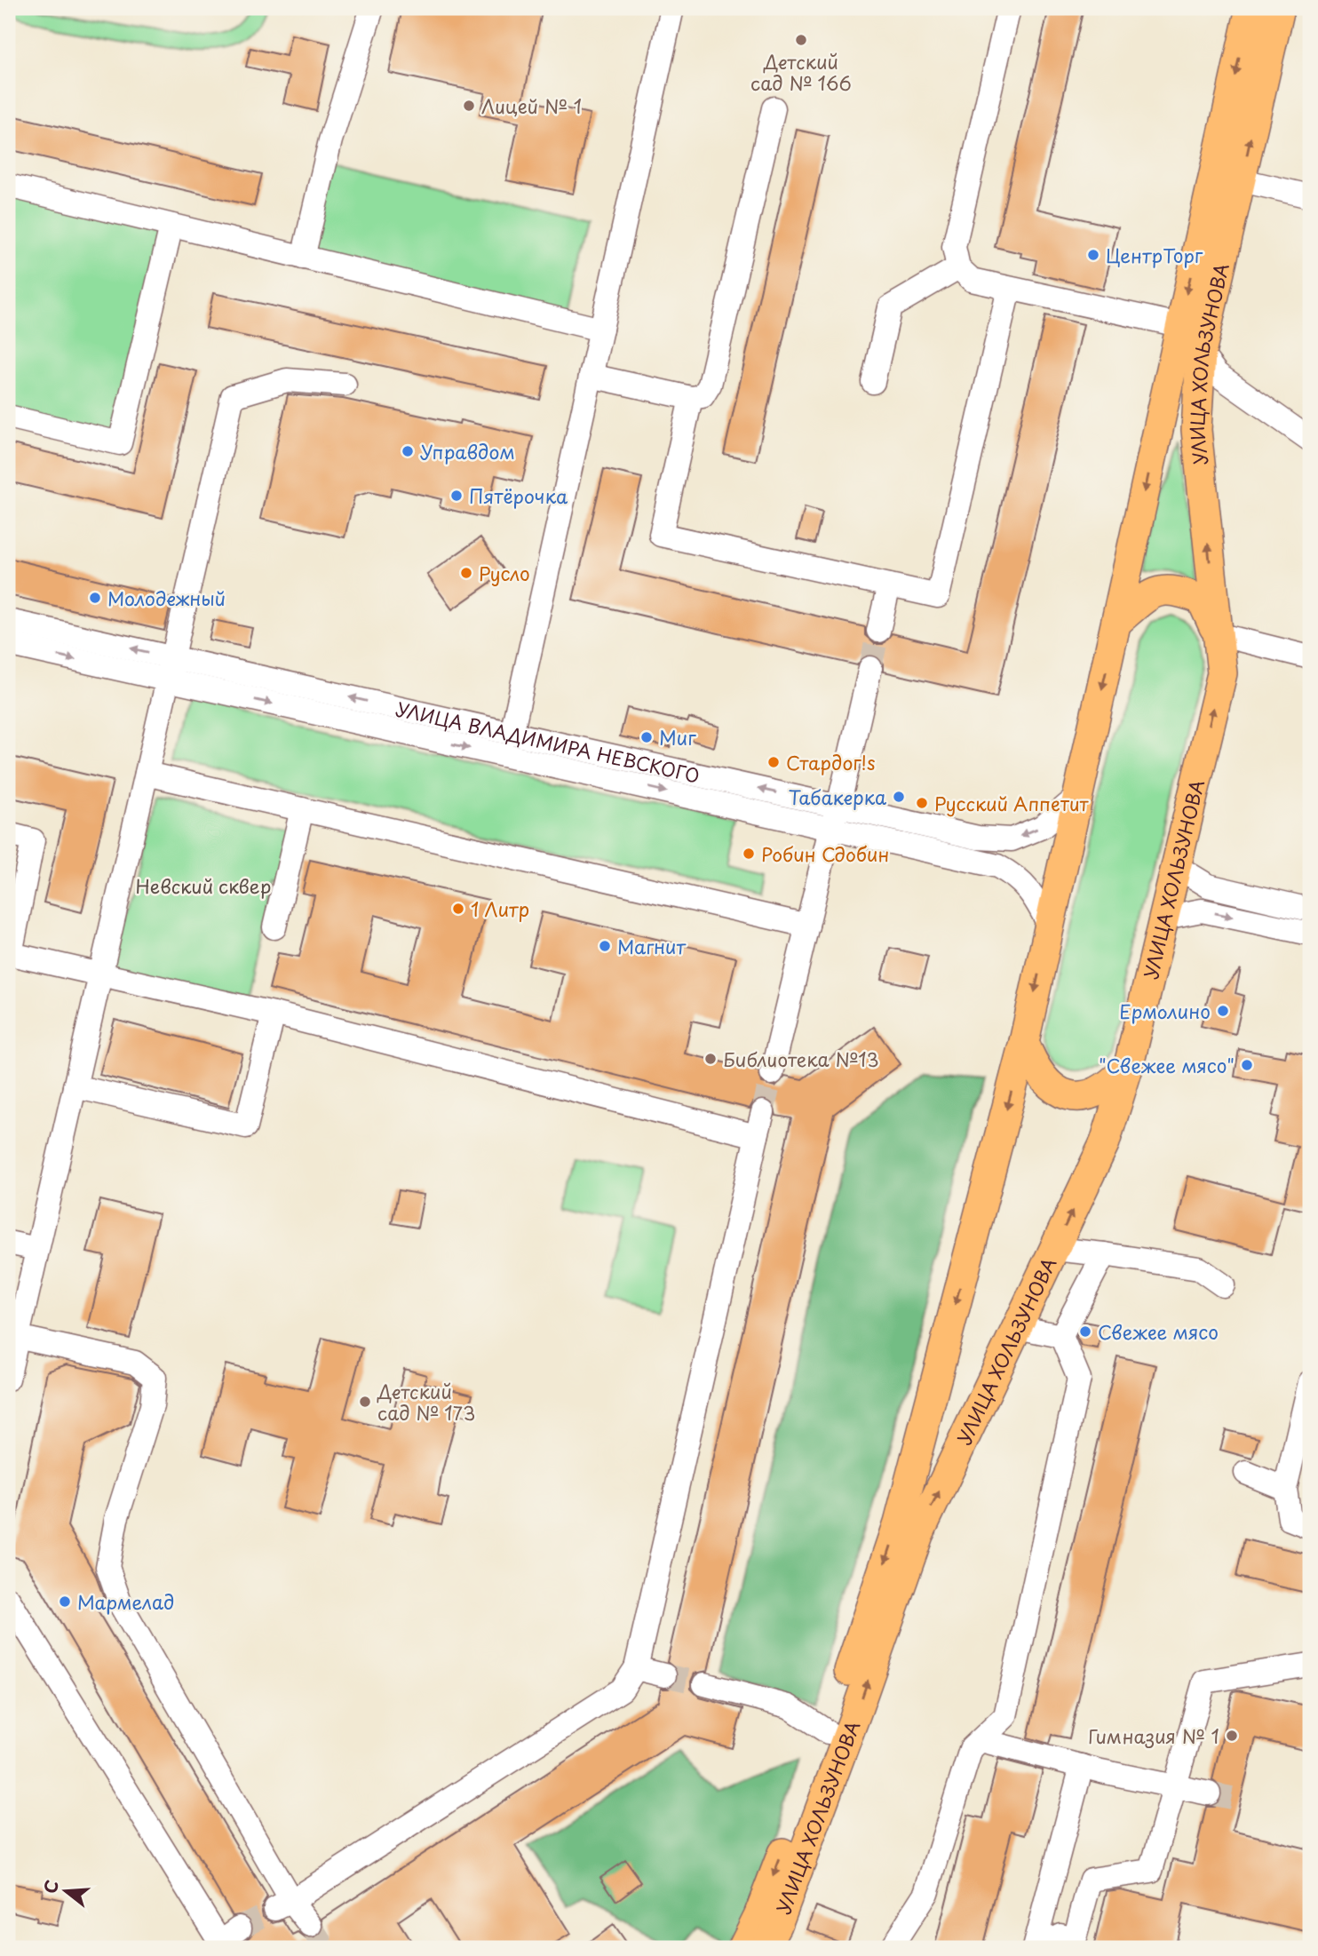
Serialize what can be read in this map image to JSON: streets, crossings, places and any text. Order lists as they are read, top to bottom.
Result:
{
  "streets": {
    "main road": ["УЛИЦА ХОЛЬЗУНОВА"],
    "street": ["УЛИЦА ВЛАДИМИРА НЕВСКОГО"]
  },
  "crossings": [
    ["УЛИЦА ХОЛЬЗУНОВА", "УЛИЦА ВЛАДИМИРА НЕВСКОГО"]
  ],
  "parks": ["Невский сквер"],
  "places": [
    "Детский сад № 166",
    "Лицей № 1",
    "ЦентрТорг",
    "Управдом",
    "Пятёрочка",
    "Русло",
    "Молодежный",
    "Миг",
    "Стардог!s",
    "Табакерка",
    "Русский Аппетит",
    "Робин Сдобин",
    "1 Литр",
    "Магнит",
    "Ермолино",
    "Библиотека №13",
    "\"Свежее мясо\"",
    "Свежее мясо",
    "Детский сад № 173",
    "Мармелад",
    "Гимназия № 1"
  ],
  "north": "left"
}
